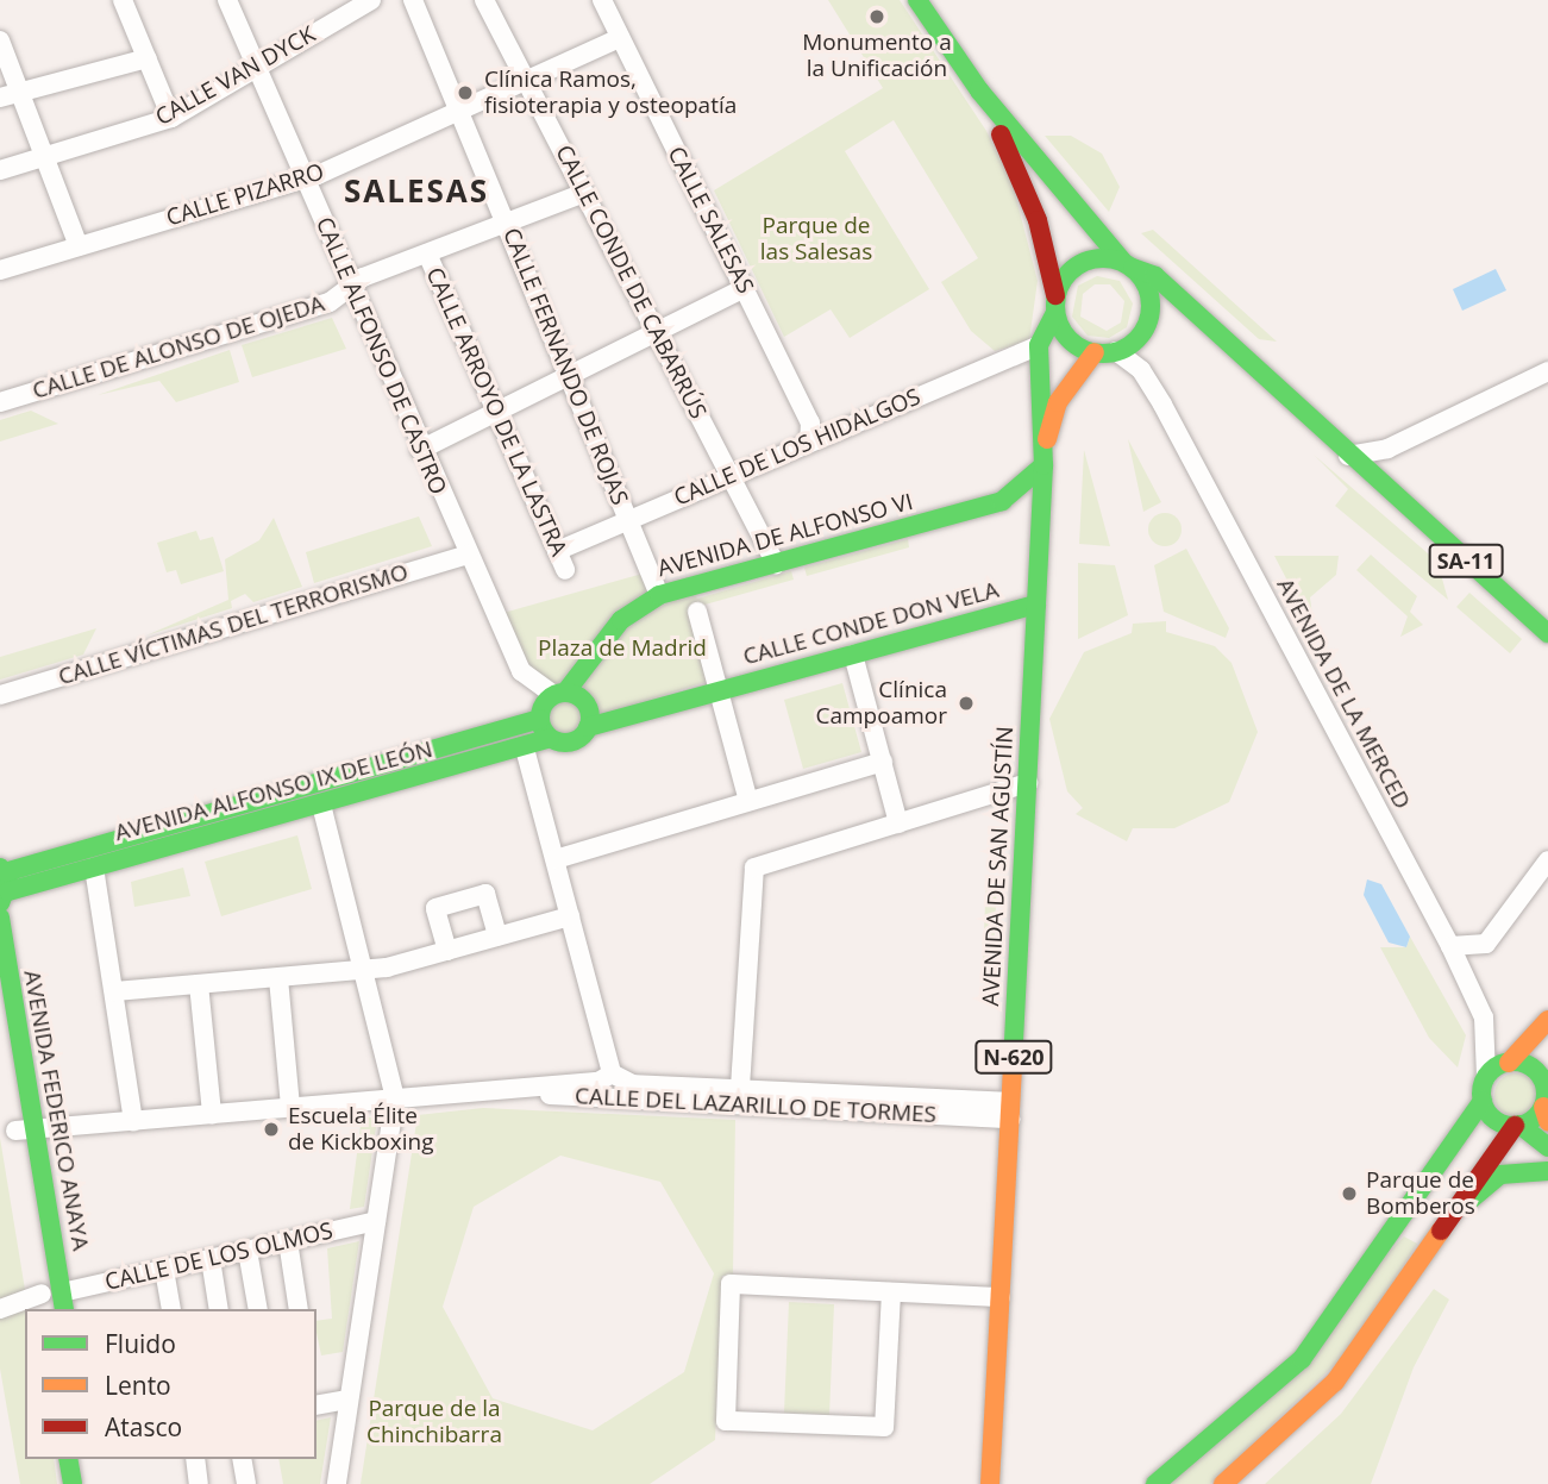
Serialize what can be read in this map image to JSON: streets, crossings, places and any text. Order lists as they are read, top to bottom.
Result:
{
  "streets": {
    "main road": [
      "AVENIDA DE ALFONSO VI",
      "SA-11",
      "CALLE CONDE DON VELA",
      "AVENIDA ALFONSO IX DE LEÓN",
      "AVENIDA DE SAN AGUSTÍN",
      "N-620",
      "AVENIDA FEDERICO ANAYA"
    ],
    "street": [
      "CALLE VAN DYCK",
      "CALLE PIZARRO",
      "CALLE SALESAS",
      "CALLE CONDE DE CABARRÚS",
      "CALLE DE ALONSO DE OJEDA",
      "CALLE ALFONSO DE CASTRO",
      "CALLE FERNANDO DE ROJAS",
      "CALLE ARROYO DE LA LASTRA",
      "CALLE DE LOS HIDALGOS",
      "CALLE VÍCTIMAS DEL TERRORISMO",
      "AVENIDA DE LA MERCED",
      "CALLE DEL LAZARILLO DE TORMES",
      "CALLE DE LOS OLMOS"
    ]
  },
  "crossings": [
    ["CALLE VAN DYCK", "CALLE ALFONSO DE CASTRO"],
    ["CALLE PIZARRO", "CALLE SALESAS"],
    ["CALLE PIZARRO", "CALLE CONDE DE CABARRÚS"],
    ["CALLE PIZARRO", "CALLE ALFONSO DE CASTRO"],
    ["CALLE PIZARRO", "CALLE FERNANDO DE ROJAS"],
    ["CALLE SALESAS", "CALLE DE LOS HIDALGOS"],
    ["CALLE CONDE DE CABARRÚS", "CALLE DE ALONSO DE OJEDA"],
    ["CALLE CONDE DE CABARRÚS", "CALLE DE LOS HIDALGOS"],
    ["CALLE CONDE DE CABARRÚS", "AVENIDA DE ALFONSO VI"],
    ["CALLE DE ALONSO DE OJEDA", "CALLE ALFONSO DE CASTRO"],
    ["CALLE DE ALONSO DE OJEDA", "CALLE FERNANDO DE ROJAS"],
    ["CALLE DE ALONSO DE OJEDA", "CALLE ARROYO DE LA LASTRA"],
    ["CALLE ALFONSO DE CASTRO", "AVENIDA DE ALFONSO VI"],
    ["CALLE ALFONSO DE CASTRO", "CALLE VÍCTIMAS DEL TERRORISMO"],
    ["CALLE ALFONSO DE CASTRO", "AVENIDA ALFONSO IX DE LEÓN"],
    ["CALLE FERNANDO DE ROJAS", "CALLE DE LOS HIDALGOS"],
    ["CALLE FERNANDO DE ROJAS", "AVENIDA DE ALFONSO VI"],
    ["CALLE ARROYO DE LA LASTRA", "CALLE DE LOS HIDALGOS"],
    ["CALLE DE LOS HIDALGOS", "AVENIDA DE SAN AGUSTÍN"],
    ["AVENIDA DE ALFONSO VI", "AVENIDA ALFONSO IX DE LEÓN"],
    ["AVENIDA DE ALFONSO VI", "AVENIDA DE SAN AGUSTÍN"],
    ["SA-11", "AVENIDA DE LA MERCED"],
    ["SA-11", "AVENIDA DE SAN AGUSTÍN"],
    ["CALLE CONDE DON VELA", "AVENIDA DE SAN AGUSTÍN"],
    ["AVENIDA DE LA MERCED", "AVENIDA DE SAN AGUSTÍN"],
    ["AVENIDA DE SAN AGUSTÍN", "CALLE DEL LAZARILLO DE TORMES"],
    ["CALLE DEL LAZARILLO DE TORMES", "AVENIDA FEDERICO ANAYA"],
    ["AVENIDA FEDERICO ANAYA", "CALLE DE LOS OLMOS"]
  ],
  "districts": ["SALESAS"],
  "parks": ["Parque de las Salesas", "Plaza de Madrid", "Parque de la Chinchibarra"],
  "places": [
    "Monumento a la Unificación",
    "Clínica Ramos, fisioterapia y osteopatía",
    "Clínica Campoamor",
    "Escuela Élite de Kickboxing",
    "Parque de Bomberos"
  ],
  "legend": ["Fluido", "Lento", "Atasco"]
}
